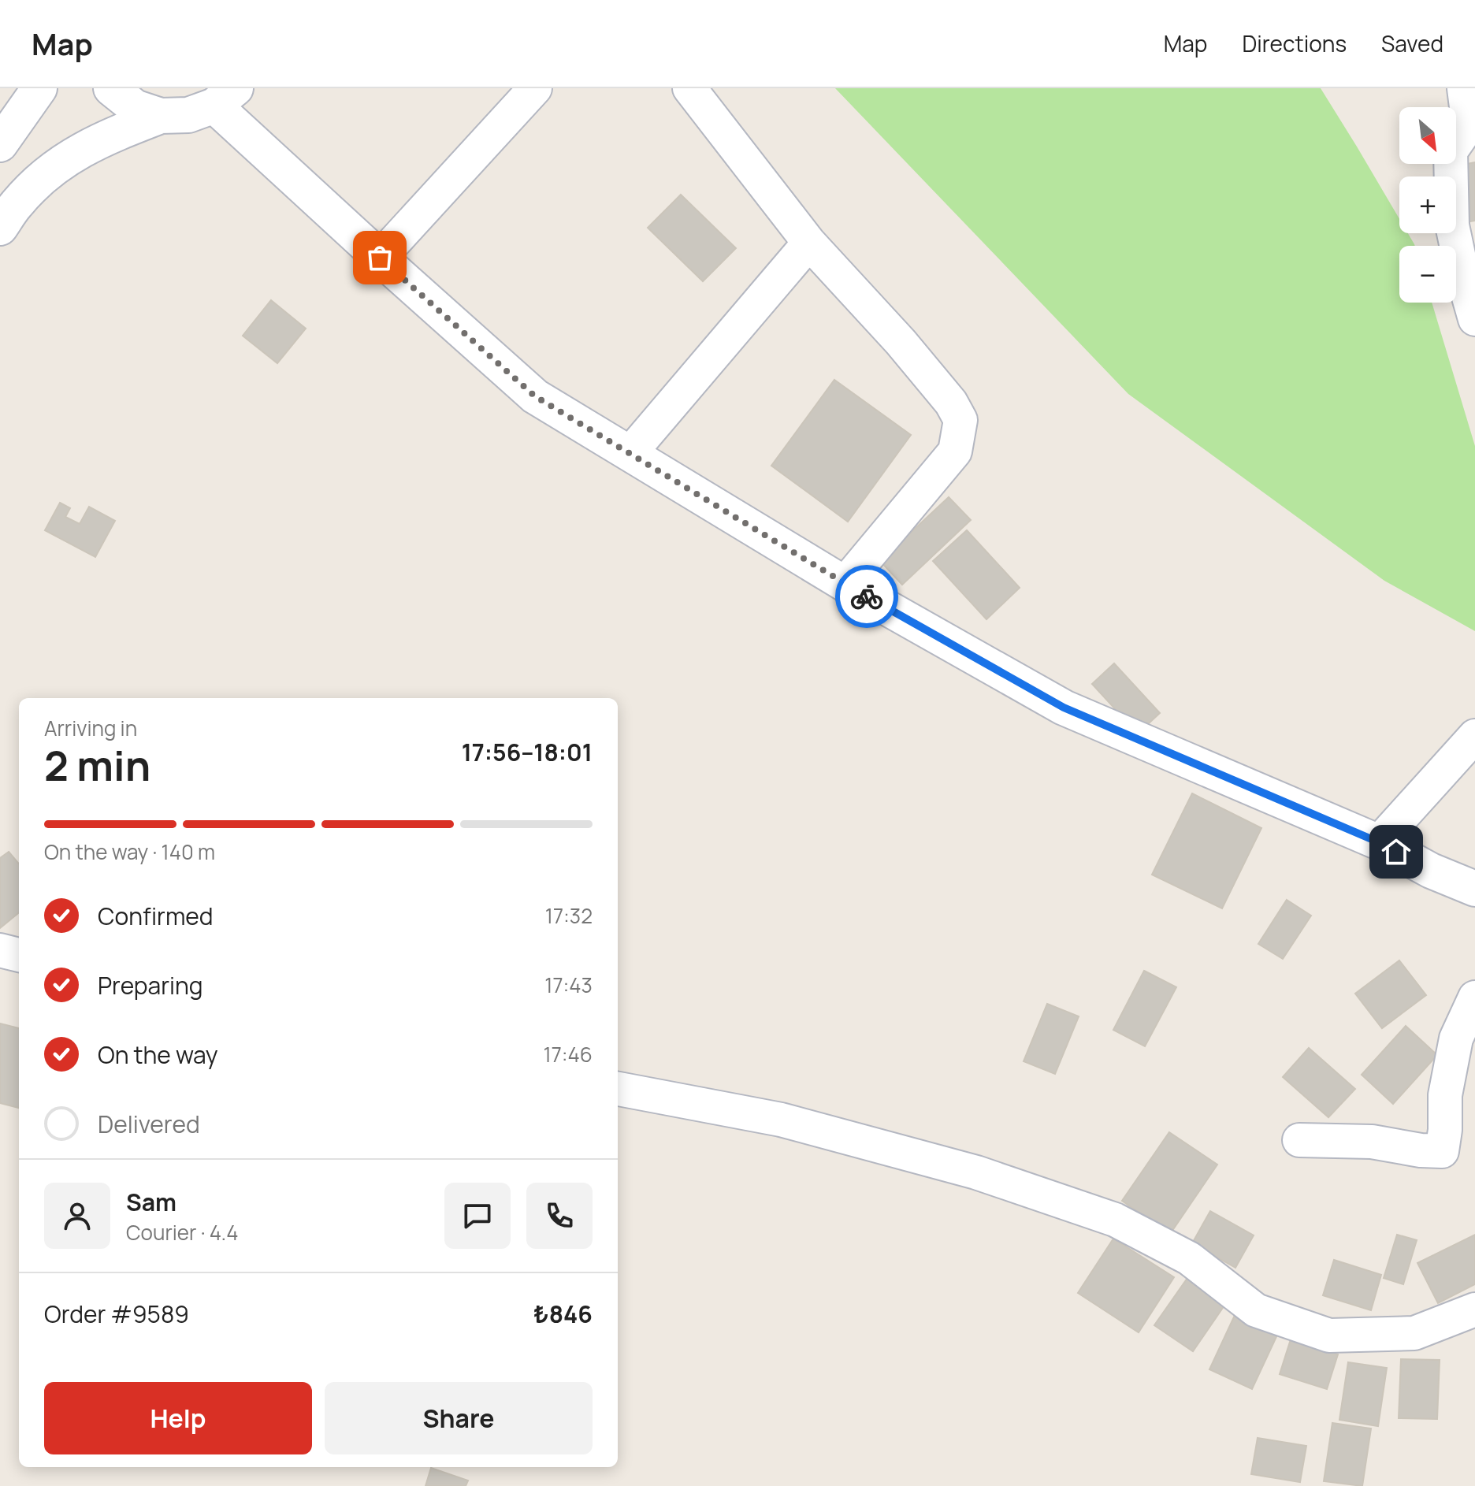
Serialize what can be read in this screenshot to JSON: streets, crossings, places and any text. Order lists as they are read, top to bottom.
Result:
{
  "north": "bottom right",
  "page": {
    "header": "Map",
    "nav": ["Map", "Directions", "Saved"],
    "map_buttons": ["+", "−"],
    "heading": ["2 min", "Arriving in", "17:56–18:01"],
    "panel": [
      "Sam",
      "Courier · 4.4",
      "Order #9589",
      "₺846"
    ],
    "bar": "On the way · 140 m",
    "list": [
      ["Confirmed", "17:32"],
      ["Preparing", "17:43"],
      ["On the way", "17:46"],
      "Delivered"
    ],
    "buttons": ["Help", "Share"]
  }
}
